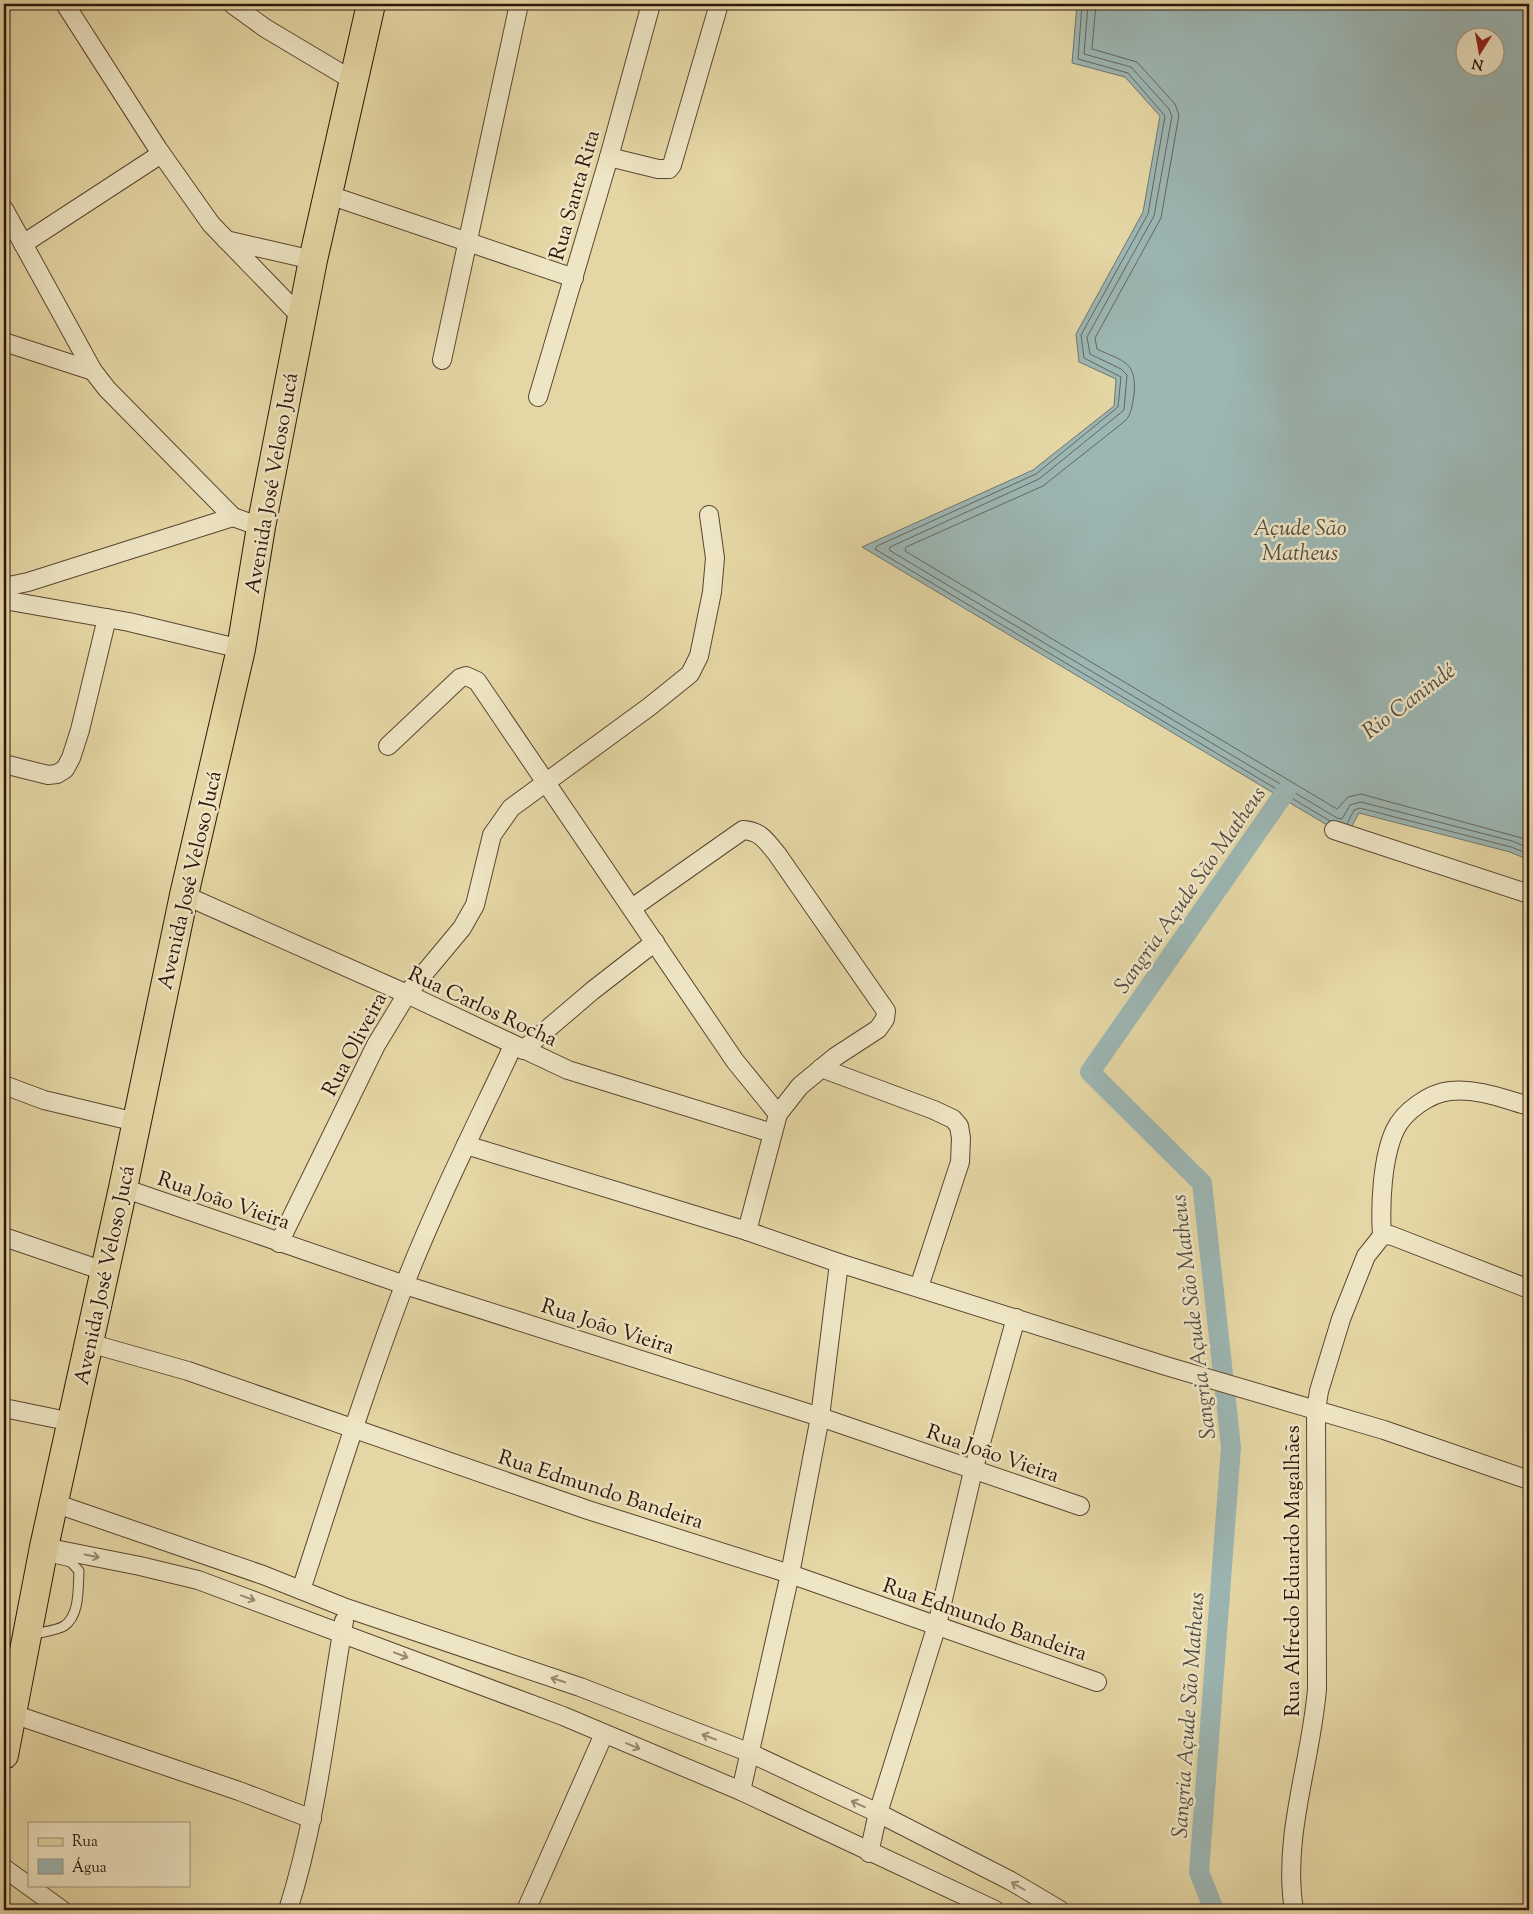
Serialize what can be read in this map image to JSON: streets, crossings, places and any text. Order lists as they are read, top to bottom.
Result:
{
  "streets": {
    "main road": ["Avenida José Veloso Jucá"],
    "street": [
      "Rua Santa Rita",
      "Rua Carlos Rocha",
      "Rua Oliveira",
      "Rua João Vieira",
      "Rua Edmundo Bandeira",
      "Rua Alfredo Eduardo Magalhães"
    ]
  },
  "crossings": [
    ["Avenida José Veloso Jucá", "Rua Carlos Rocha"],
    ["Avenida José Veloso Jucá", "Rua João Vieira"],
    ["Avenida José Veloso Jucá", "Rua Edmundo Bandeira"],
    ["Rua Carlos Rocha", "Rua Oliveira"],
    ["Rua Oliveira", "Rua João Vieira"]
  ],
  "water": ["Açude São Matheus", "Rio Canindé", "Sangria Açude São Matheus"],
  "legend": ["Rua", "Água"],
  "north": "bottom"
}
